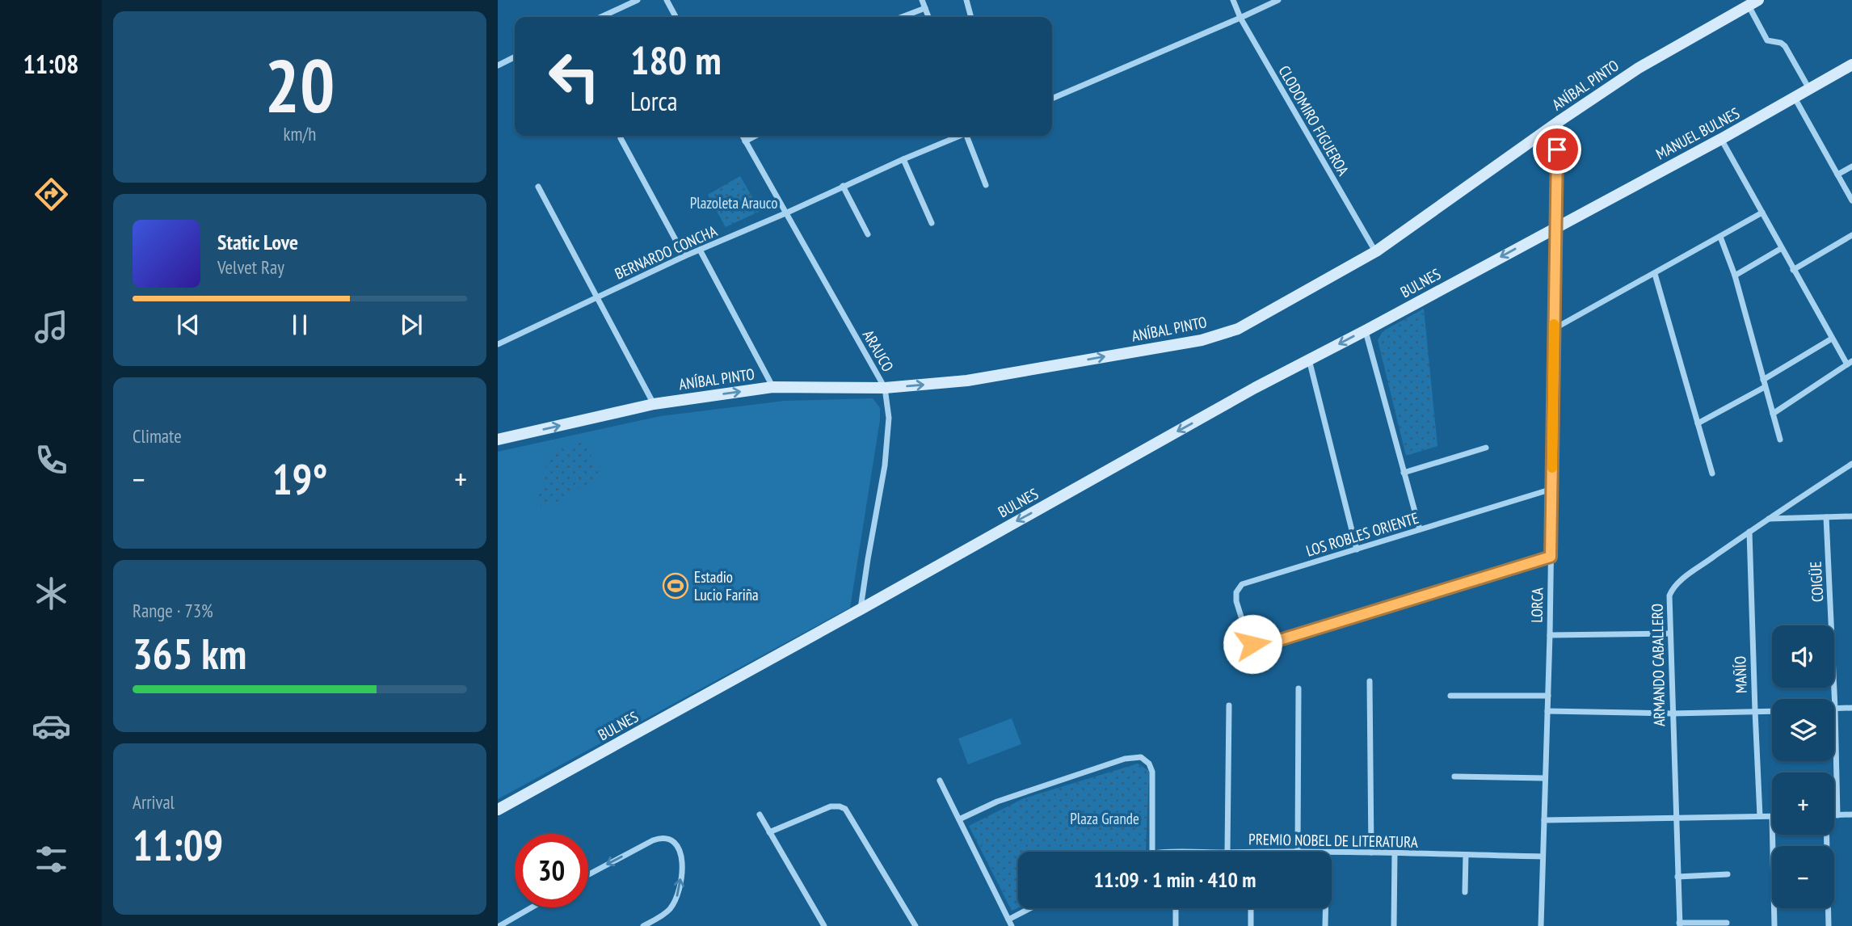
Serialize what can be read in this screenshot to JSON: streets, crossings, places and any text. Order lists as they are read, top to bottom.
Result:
{
  "streets": {
    "street": [
      "ANÍBAL PINTO",
      "CLODOMIRO FIGUEROA",
      "MANUEL BULNES",
      "BERNARDO CONCHA",
      "BULNES",
      "ARAUCO",
      "LOS ROBLES ORIENTE",
      "COIGÜE",
      "LORCA",
      "ARMANDO CABALLERO",
      "MAÑÍO",
      "PREMIO NOBEL DE LITERATURA"
    ]
  },
  "crossings": [
    ["ANÍBAL PINTO", "CLODOMIRO FIGUEROA"],
    ["ANÍBAL PINTO", "ARAUCO"],
    ["ANÍBAL PINTO", "LORCA"],
    ["MANUEL BULNES", "BULNES"],
    ["MANUEL BULNES", "LORCA"],
    ["BERNARDO CONCHA", "ARAUCO"],
    ["BULNES", "ARAUCO"],
    ["BULNES", "LORCA"],
    ["LOS ROBLES ORIENTE", "LORCA"],
    ["LORCA", "PREMIO NOBEL DE LITERATURA"],
    ["ARMANDO CABALLERO", "MAÑÍO"]
  ],
  "one_way": ["ANÍBAL PINTO", "BULNES"],
  "parks": ["Plazoleta Arauco", "Plaza Grande"],
  "places": {
    "sports": ["Estadio Lucio Fariña"]
  },
  "page": {
    "tabs": "11:08",
    "tile": [
      ["20", "km/h"],
      "Climate",
      ["Range · 73%", "365 km"],
      ["Arrival", "11:09"]
    ],
    "turn": ["180 m", "Lorca"],
    "song": ["Static Love", "Velvet Ray"],
    "heat": ["−", "19°", "+"],
    "map_buttons": ["+", "−"],
    "limit": "30",
    "trip": "11:09 · 1 min · 410 m"
  }
}
